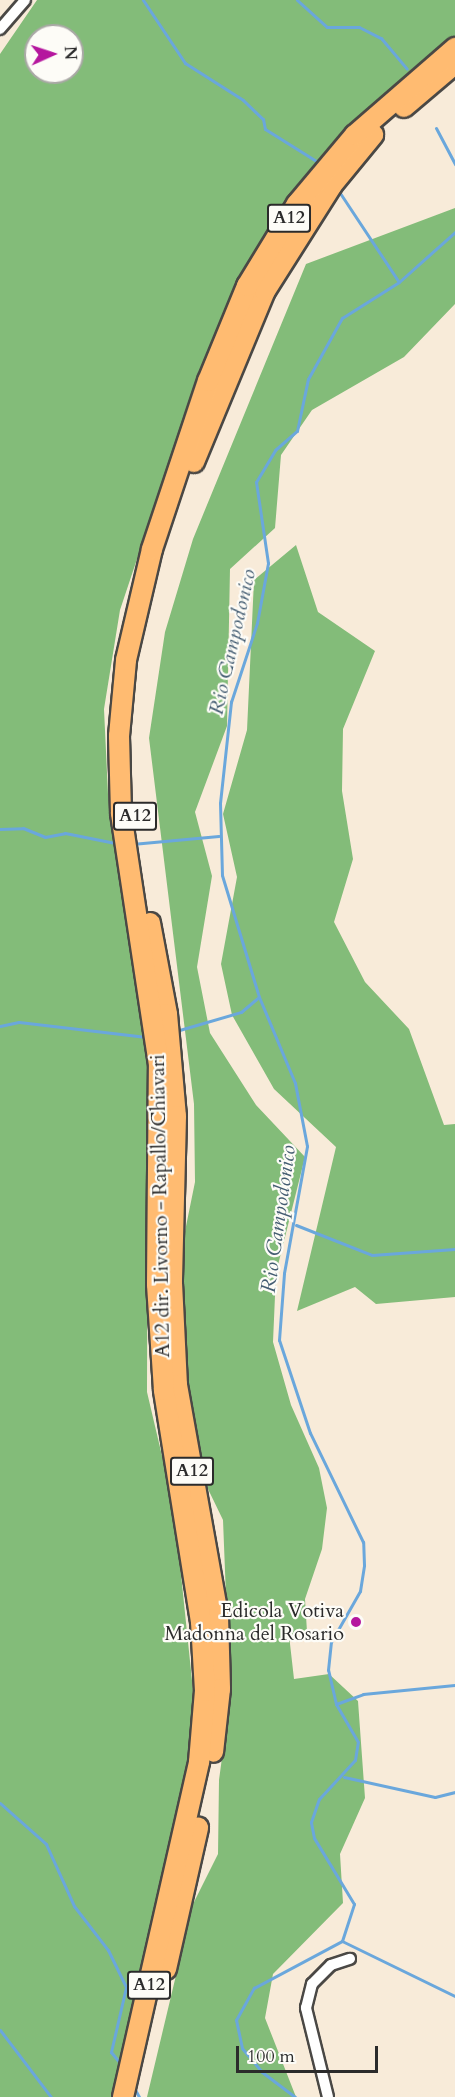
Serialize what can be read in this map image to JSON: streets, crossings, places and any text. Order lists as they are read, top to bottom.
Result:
{
  "streets": {
    "highway": ["A12", "A12 dir. Livorno - Rapallo/Chiavari"]
  },
  "crossings": [
    ["A12", "A12 dir. Livorno - Rapallo/Chiavari"]
  ],
  "water": ["Rio Campodonico"],
  "places": ["Edicola Votiva Madonna del Rosario"],
  "scale_bar": "100 m",
  "north": "right"
}
